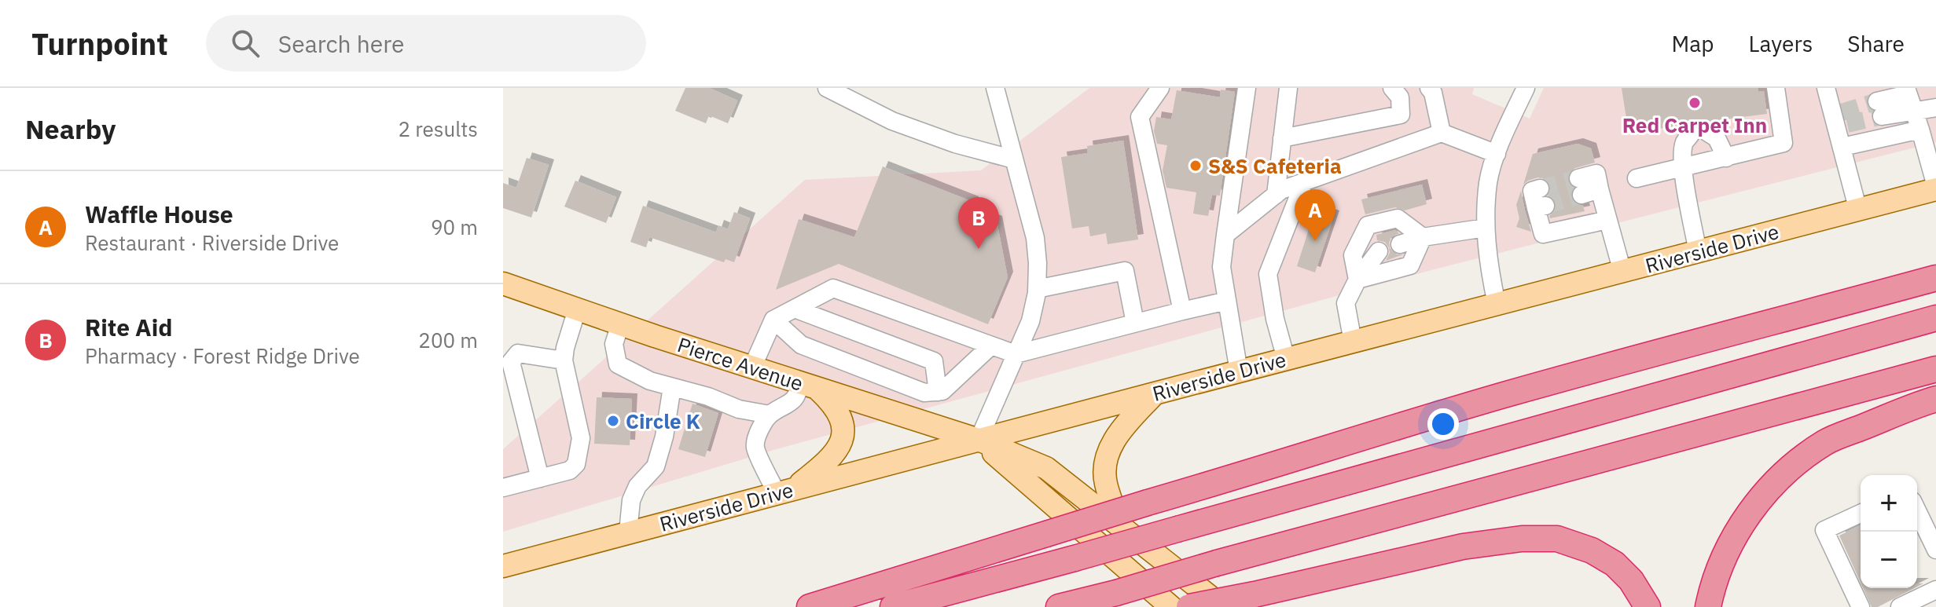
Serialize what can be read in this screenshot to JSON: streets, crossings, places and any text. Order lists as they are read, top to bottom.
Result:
{
  "streets": {
    "main road": ["Riverside Drive", "Pierce Avenue"]
  },
  "crossings": [
    ["Riverside Drive", "Pierce Avenue"]
  ],
  "places": ["Red Carpet Inn", "S&S Cafeteria", "Circle K"],
  "page": {
    "header": "Turnpoint",
    "search": "Search here",
    "nav": ["Map", "Layers", "Share"],
    "heading": ["Nearby", "2 results"],
    "list": [
      {
        "mark": "A",
        "name": "Waffle House",
        "note": "Restaurant · Riverside Drive",
        "value": "90 m"
      },
      {
        "mark": "B",
        "name": "Rite Aid",
        "note": "Pharmacy · Forest Ridge Drive",
        "value": "200 m"
      }
    ],
    "pins": ["A", "B"],
    "map_buttons": ["+", "−"]
  }
}
